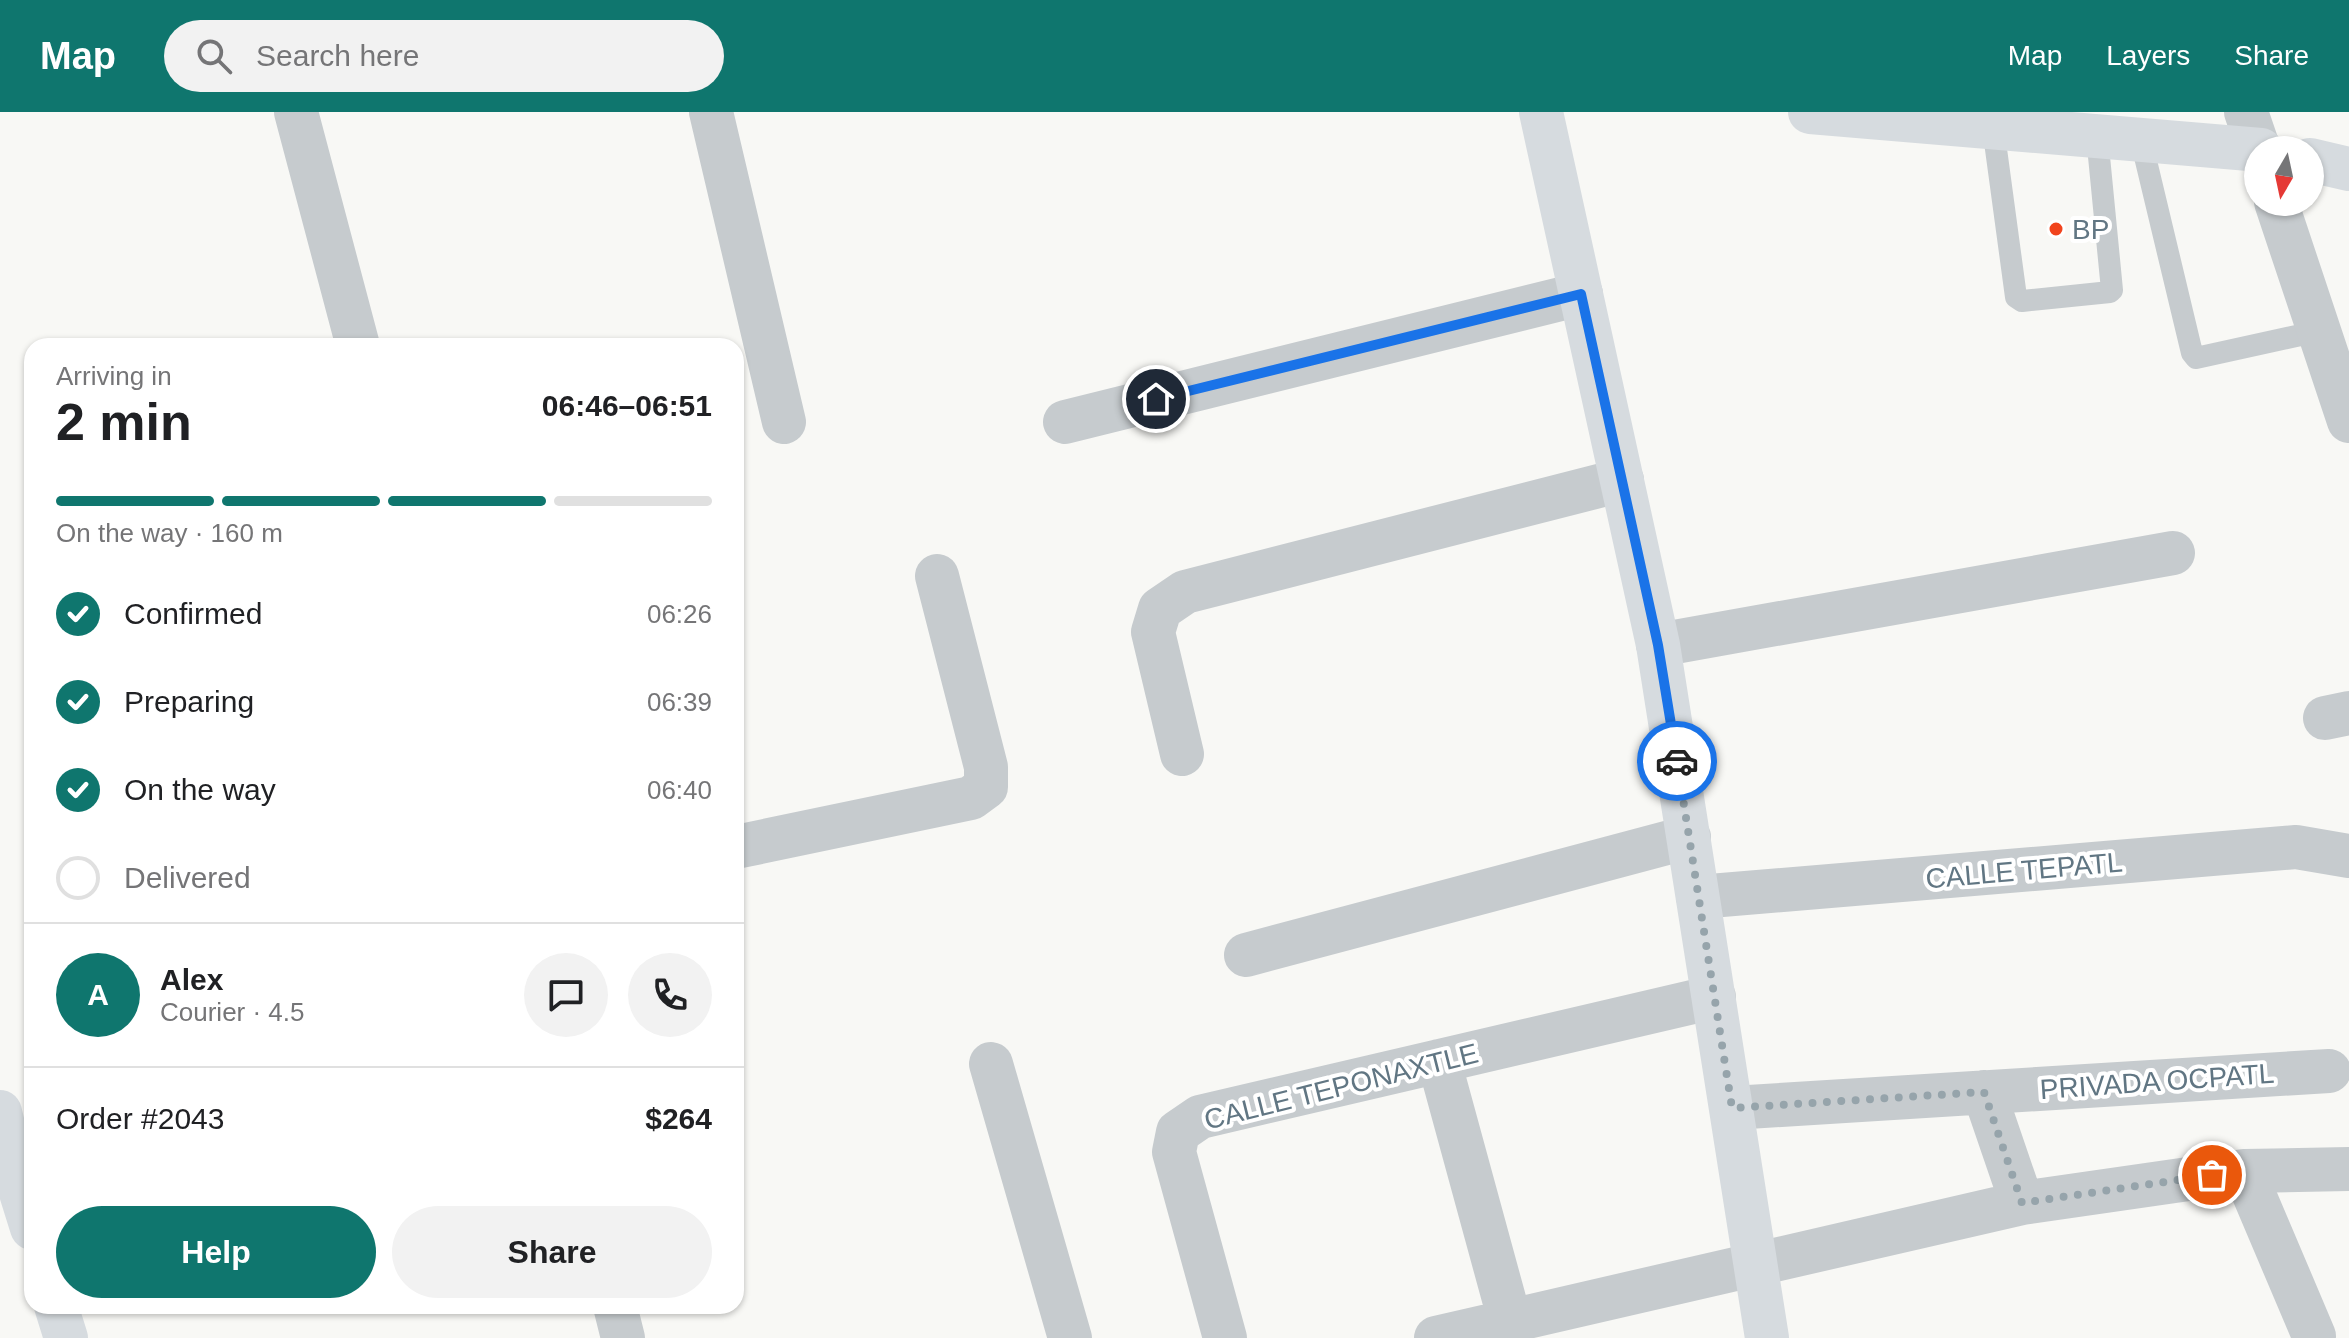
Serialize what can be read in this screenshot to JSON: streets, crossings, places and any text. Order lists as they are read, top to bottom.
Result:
{
  "streets": {
    "street": ["CALLE TEPATL", "PRIVADA OCPATL", "CALLE TEPONAXTLE"]
  },
  "places": ["BP"],
  "north": "bottom",
  "page": {
    "header": "Map",
    "search": "Search here",
    "nav": ["Map", "Layers", "Share"],
    "heading": ["2 min", "Arriving in", "06:46–06:51"],
    "panel": [
      "Alex",
      "Courier · 4.5",
      "Order #2043",
      "$264"
    ],
    "bar": "On the way · 160 m",
    "list": [
      ["Confirmed", "06:26"],
      ["Preparing", "06:39"],
      ["On the way", "06:40"],
      "Delivered"
    ],
    "round": "A",
    "buttons": ["Help", "Share"]
  }
}
